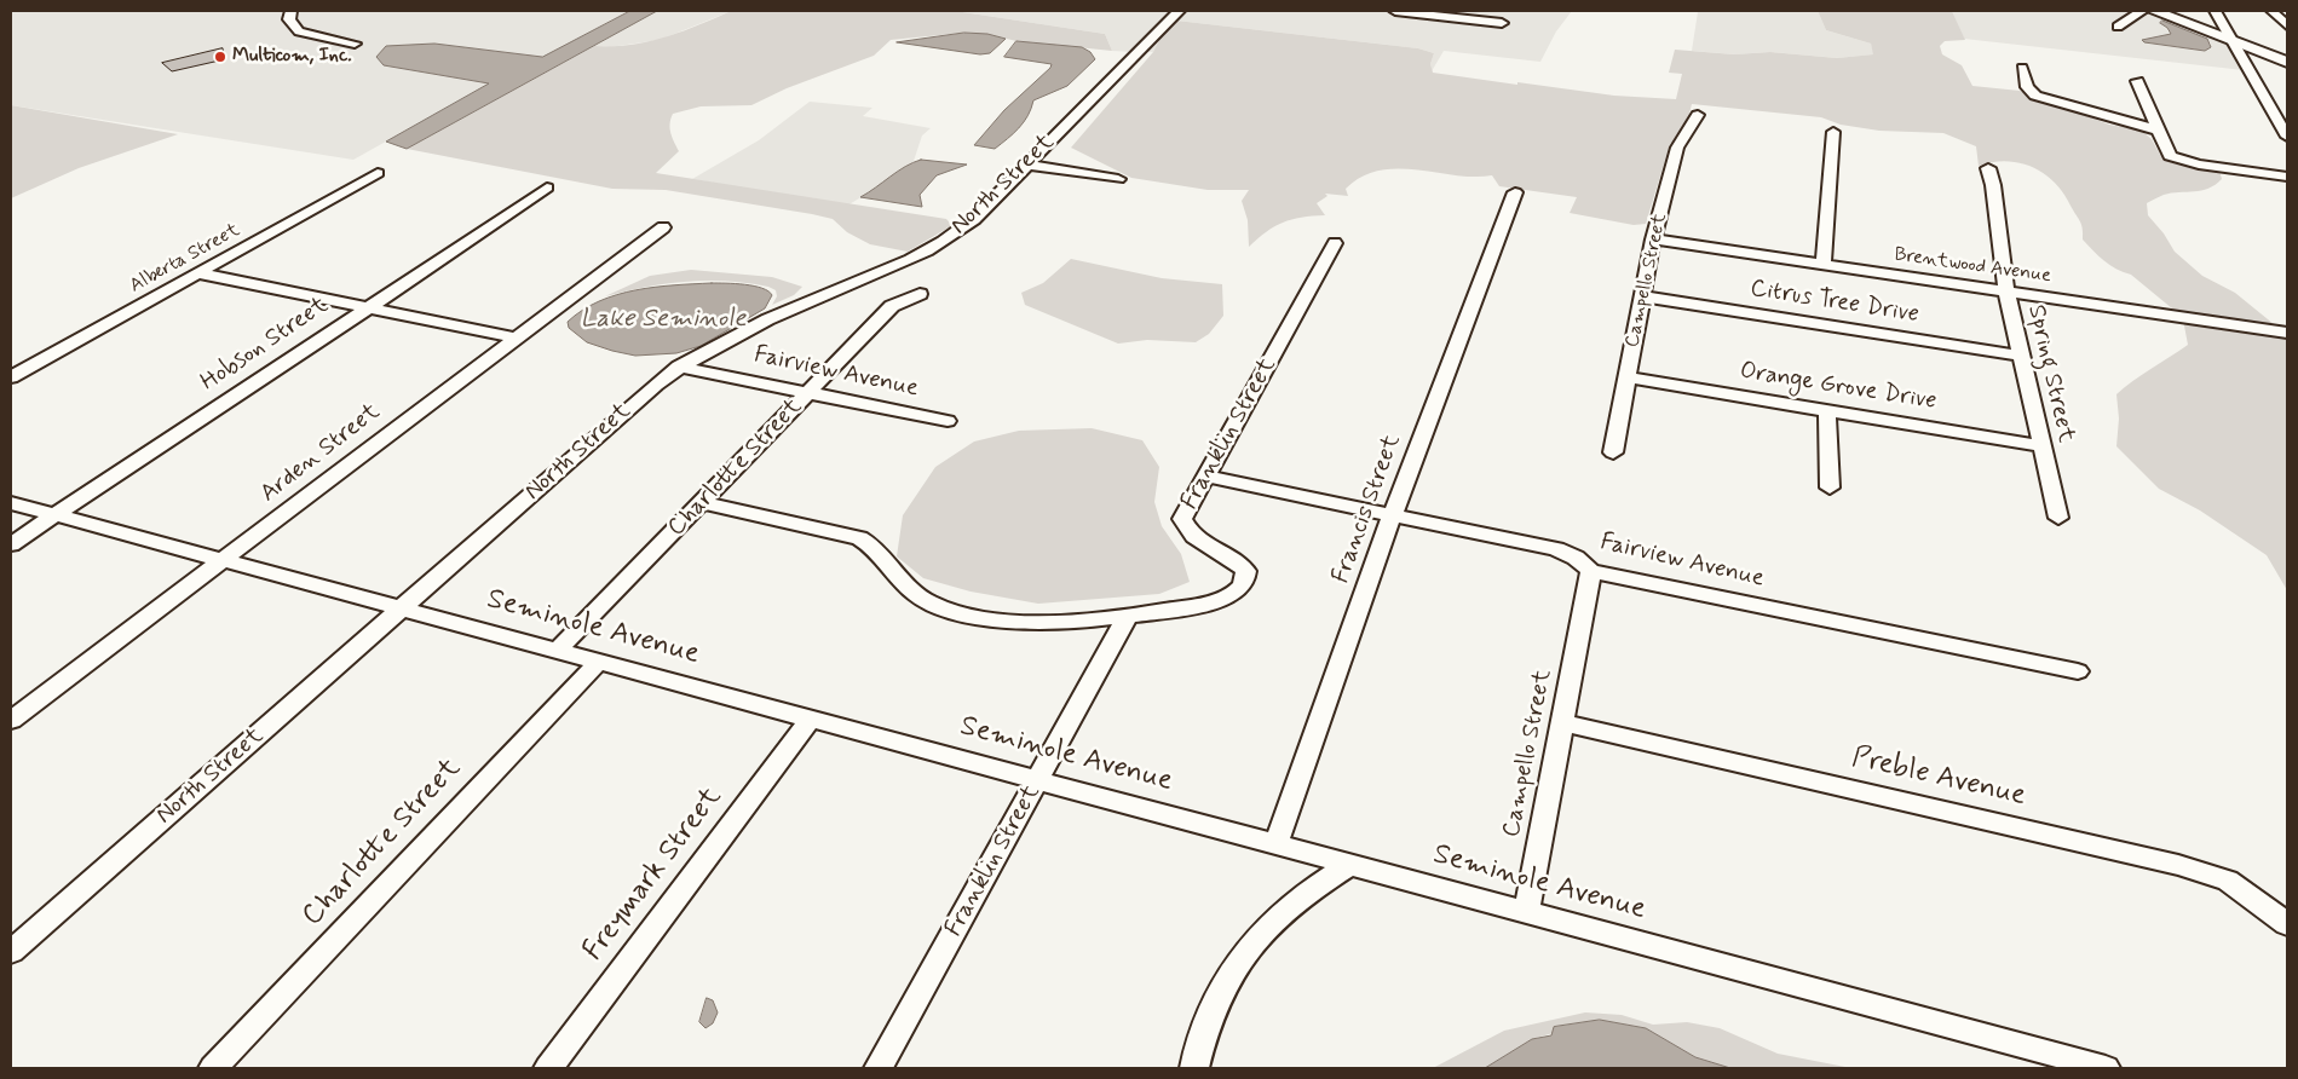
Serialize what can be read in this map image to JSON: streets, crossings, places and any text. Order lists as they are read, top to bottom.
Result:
{
  "streets": {
    "street": [
      "North Street",
      "Alberta Street",
      "Brentwood Avenue",
      "Campello Street",
      "Citrus Tree Drive",
      "Hobson Street",
      "Fairview Avenue",
      "Spring Street",
      "Orange Grove Drive",
      "Franklin Street",
      "Arden Street",
      "Charlotte Street",
      "Francis Street",
      "Seminole Avenue",
      "Preble Avenue",
      "Freymark Street"
    ]
  },
  "crossings": [
    ["North Street", "Fairview Avenue"],
    ["North Street", "Seminole Avenue"],
    ["Brentwood Avenue", "Campello Street"],
    ["Brentwood Avenue", "Spring Street"],
    ["Campello Street", "Citrus Tree Drive"],
    ["Campello Street", "Fairview Avenue"],
    ["Campello Street", "Orange Grove Drive"],
    ["Campello Street", "Seminole Avenue"],
    ["Campello Street", "Preble Avenue"],
    ["Citrus Tree Drive", "Spring Street"],
    ["Hobson Street", "Seminole Avenue"],
    ["Fairview Avenue", "Franklin Street"],
    ["Fairview Avenue", "Charlotte Street"],
    ["Fairview Avenue", "Francis Street"],
    ["Spring Street", "Orange Grove Drive"],
    ["Franklin Street", "Seminole Avenue"],
    ["Arden Street", "Seminole Avenue"],
    ["Charlotte Street", "Seminole Avenue"],
    ["Francis Street", "Seminole Avenue"],
    ["Seminole Avenue", "Freymark Street"]
  ],
  "water": ["Lake Seminole"],
  "places": ["Multicom, Inc."]
}
